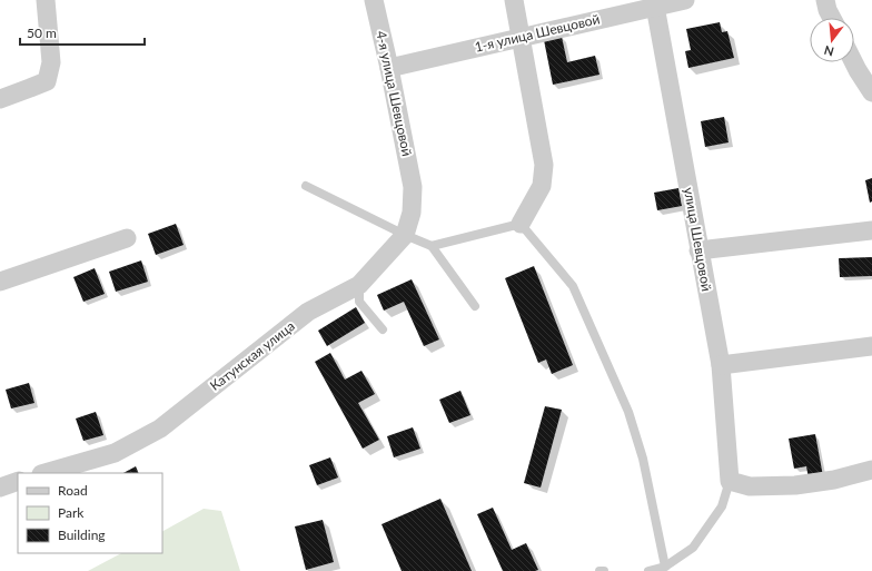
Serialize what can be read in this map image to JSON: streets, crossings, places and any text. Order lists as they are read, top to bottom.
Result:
{
  "streets": {
    "street": [
      "1-я улица Шевцовой",
      "4-я улица Шевцовой",
      "улица Шевцовой",
      "Катунская улица"
    ]
  },
  "crossings": [
    ["1-я улица Шевцовой", "4-я улица Шевцовой"],
    ["1-я улица Шевцовой", "улица Шевцовой"],
    ["4-я улица Шевцовой", "Катунская улица"]
  ],
  "legend": ["Road", "Park", "Building"],
  "scale_bar": "50 m",
  "north": "bottom"
}
